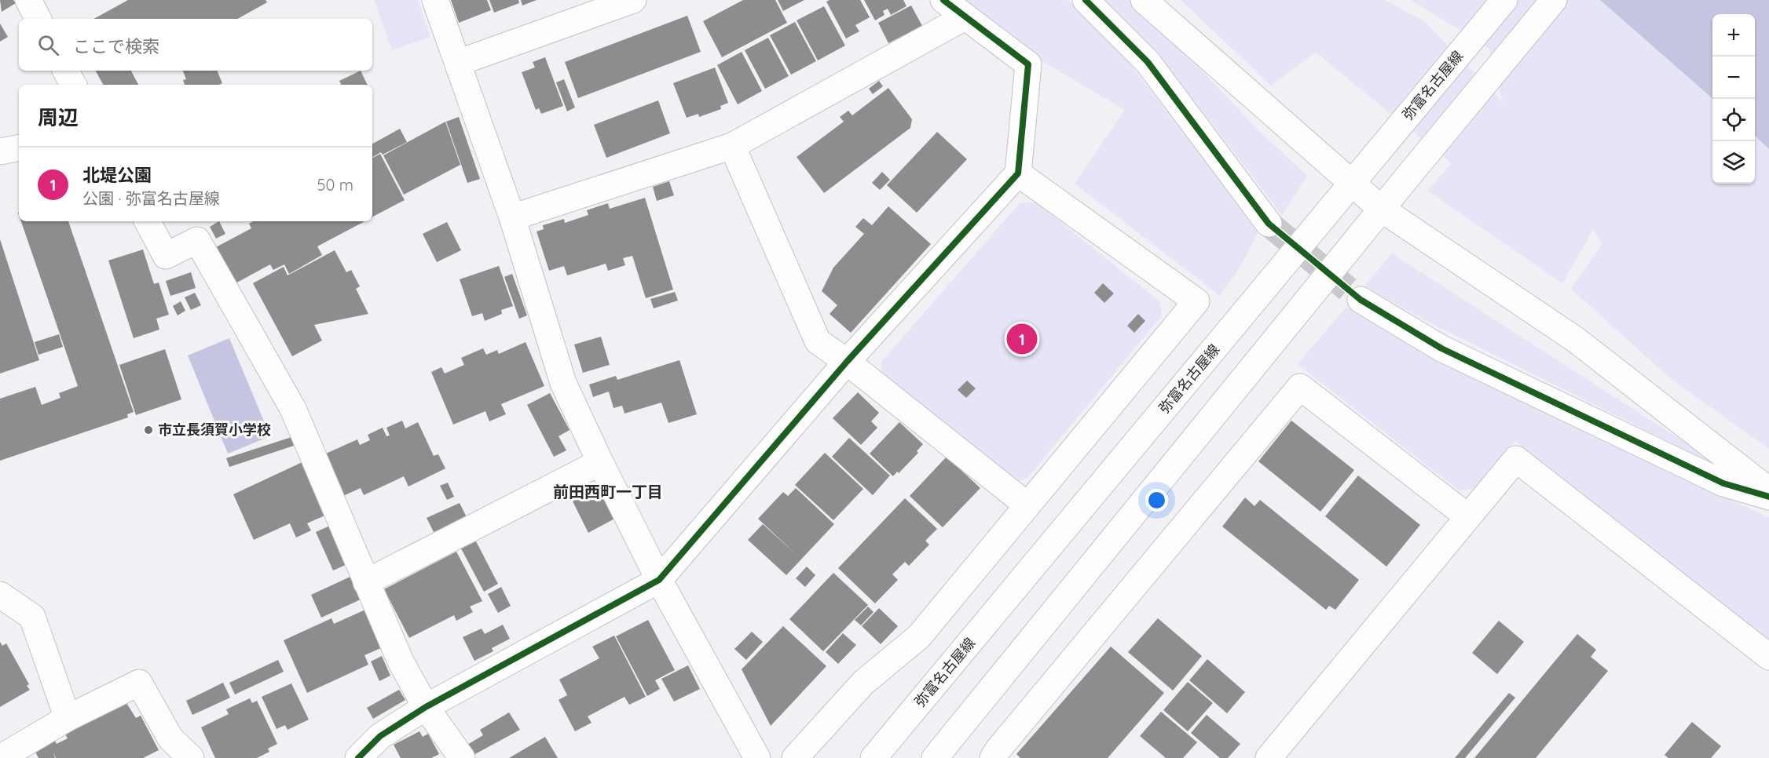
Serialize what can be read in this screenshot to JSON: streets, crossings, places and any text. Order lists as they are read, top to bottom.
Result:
{
  "streets": {
    "street": ["弥富名古屋線"]
  },
  "districts": ["前田西町一丁目"],
  "places": ["市立長須賀小学校"],
  "page": {
    "map_buttons": ["+", "−"],
    "search": "ここで検索",
    "heading": "周辺",
    "list": [
      {
        "mark": "1",
        "name": "北堤公園",
        "note": "公園 · 弥富名古屋線",
        "value": "50 m"
      }
    ],
    "pins": "1"
  }
}
